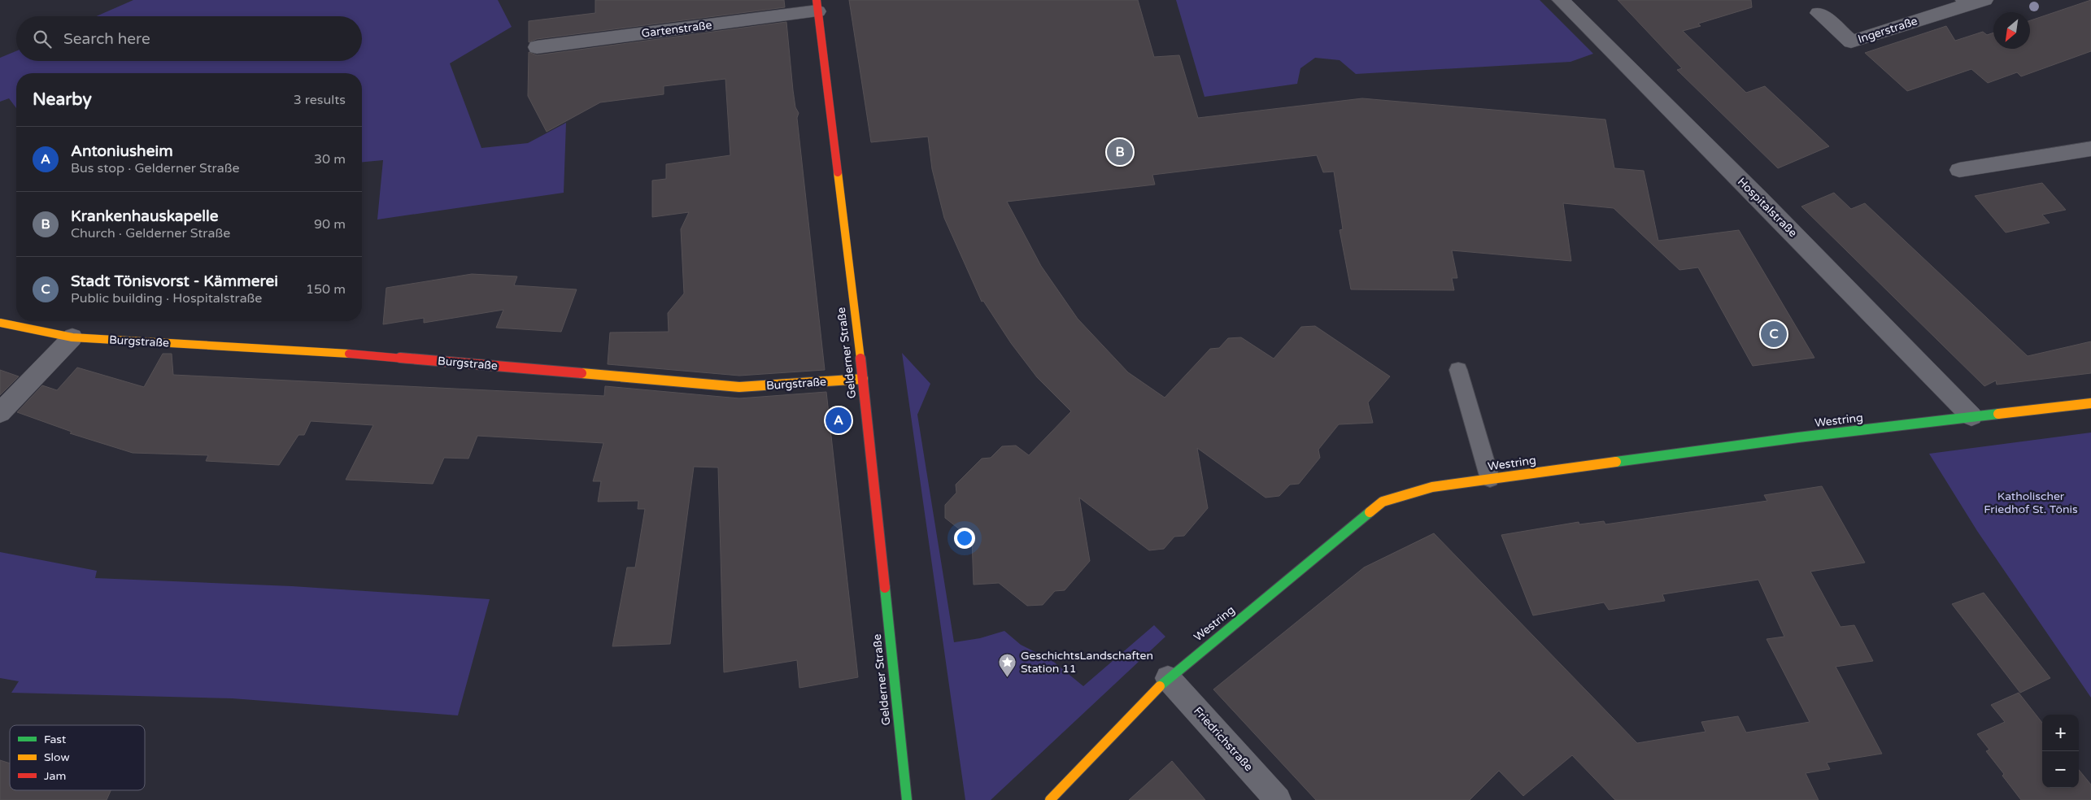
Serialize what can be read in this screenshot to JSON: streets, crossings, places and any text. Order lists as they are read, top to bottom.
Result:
{
  "streets": {
    "street": [
      "Gartenstraße",
      "Ingerstraße",
      "Hospitalstraße",
      "Burgstraße",
      "Gelderner Straße",
      "Westring",
      "Friedrichstraße"
    ]
  },
  "crossings": [
    ["Gartenstraße", "Gelderner Straße"],
    ["Hospitalstraße", "Westring"],
    ["Burgstraße", "Gelderner Straße"],
    ["Westring", "Friedrichstraße"]
  ],
  "parks": ["Katholischer Friedhof St. Tönis"],
  "places": {
    "place": ["GeschichtsLandschaften Station 11"]
  },
  "legend": ["Fast", "Slow", "Jam"],
  "north": "bottom left",
  "page": {
    "search": "Search here",
    "heading": ["Nearby", "3 results"],
    "list": [
      {
        "mark": "A",
        "name": "Antoniusheim",
        "note": "Bus stop · Gelderner Straße",
        "value": "30 m"
      },
      {
        "mark": "B",
        "name": "Krankenhauskapelle",
        "note": "Church · Gelderner Straße",
        "value": "90 m"
      },
      {
        "mark": "C",
        "name": "Stadt Tönisvorst - Kämmerei",
        "note": "Public building · Hospitalstraße",
        "value": "150 m"
      }
    ],
    "pins": ["B", "C", "A"],
    "map_buttons": ["+", "−"]
  }
}
